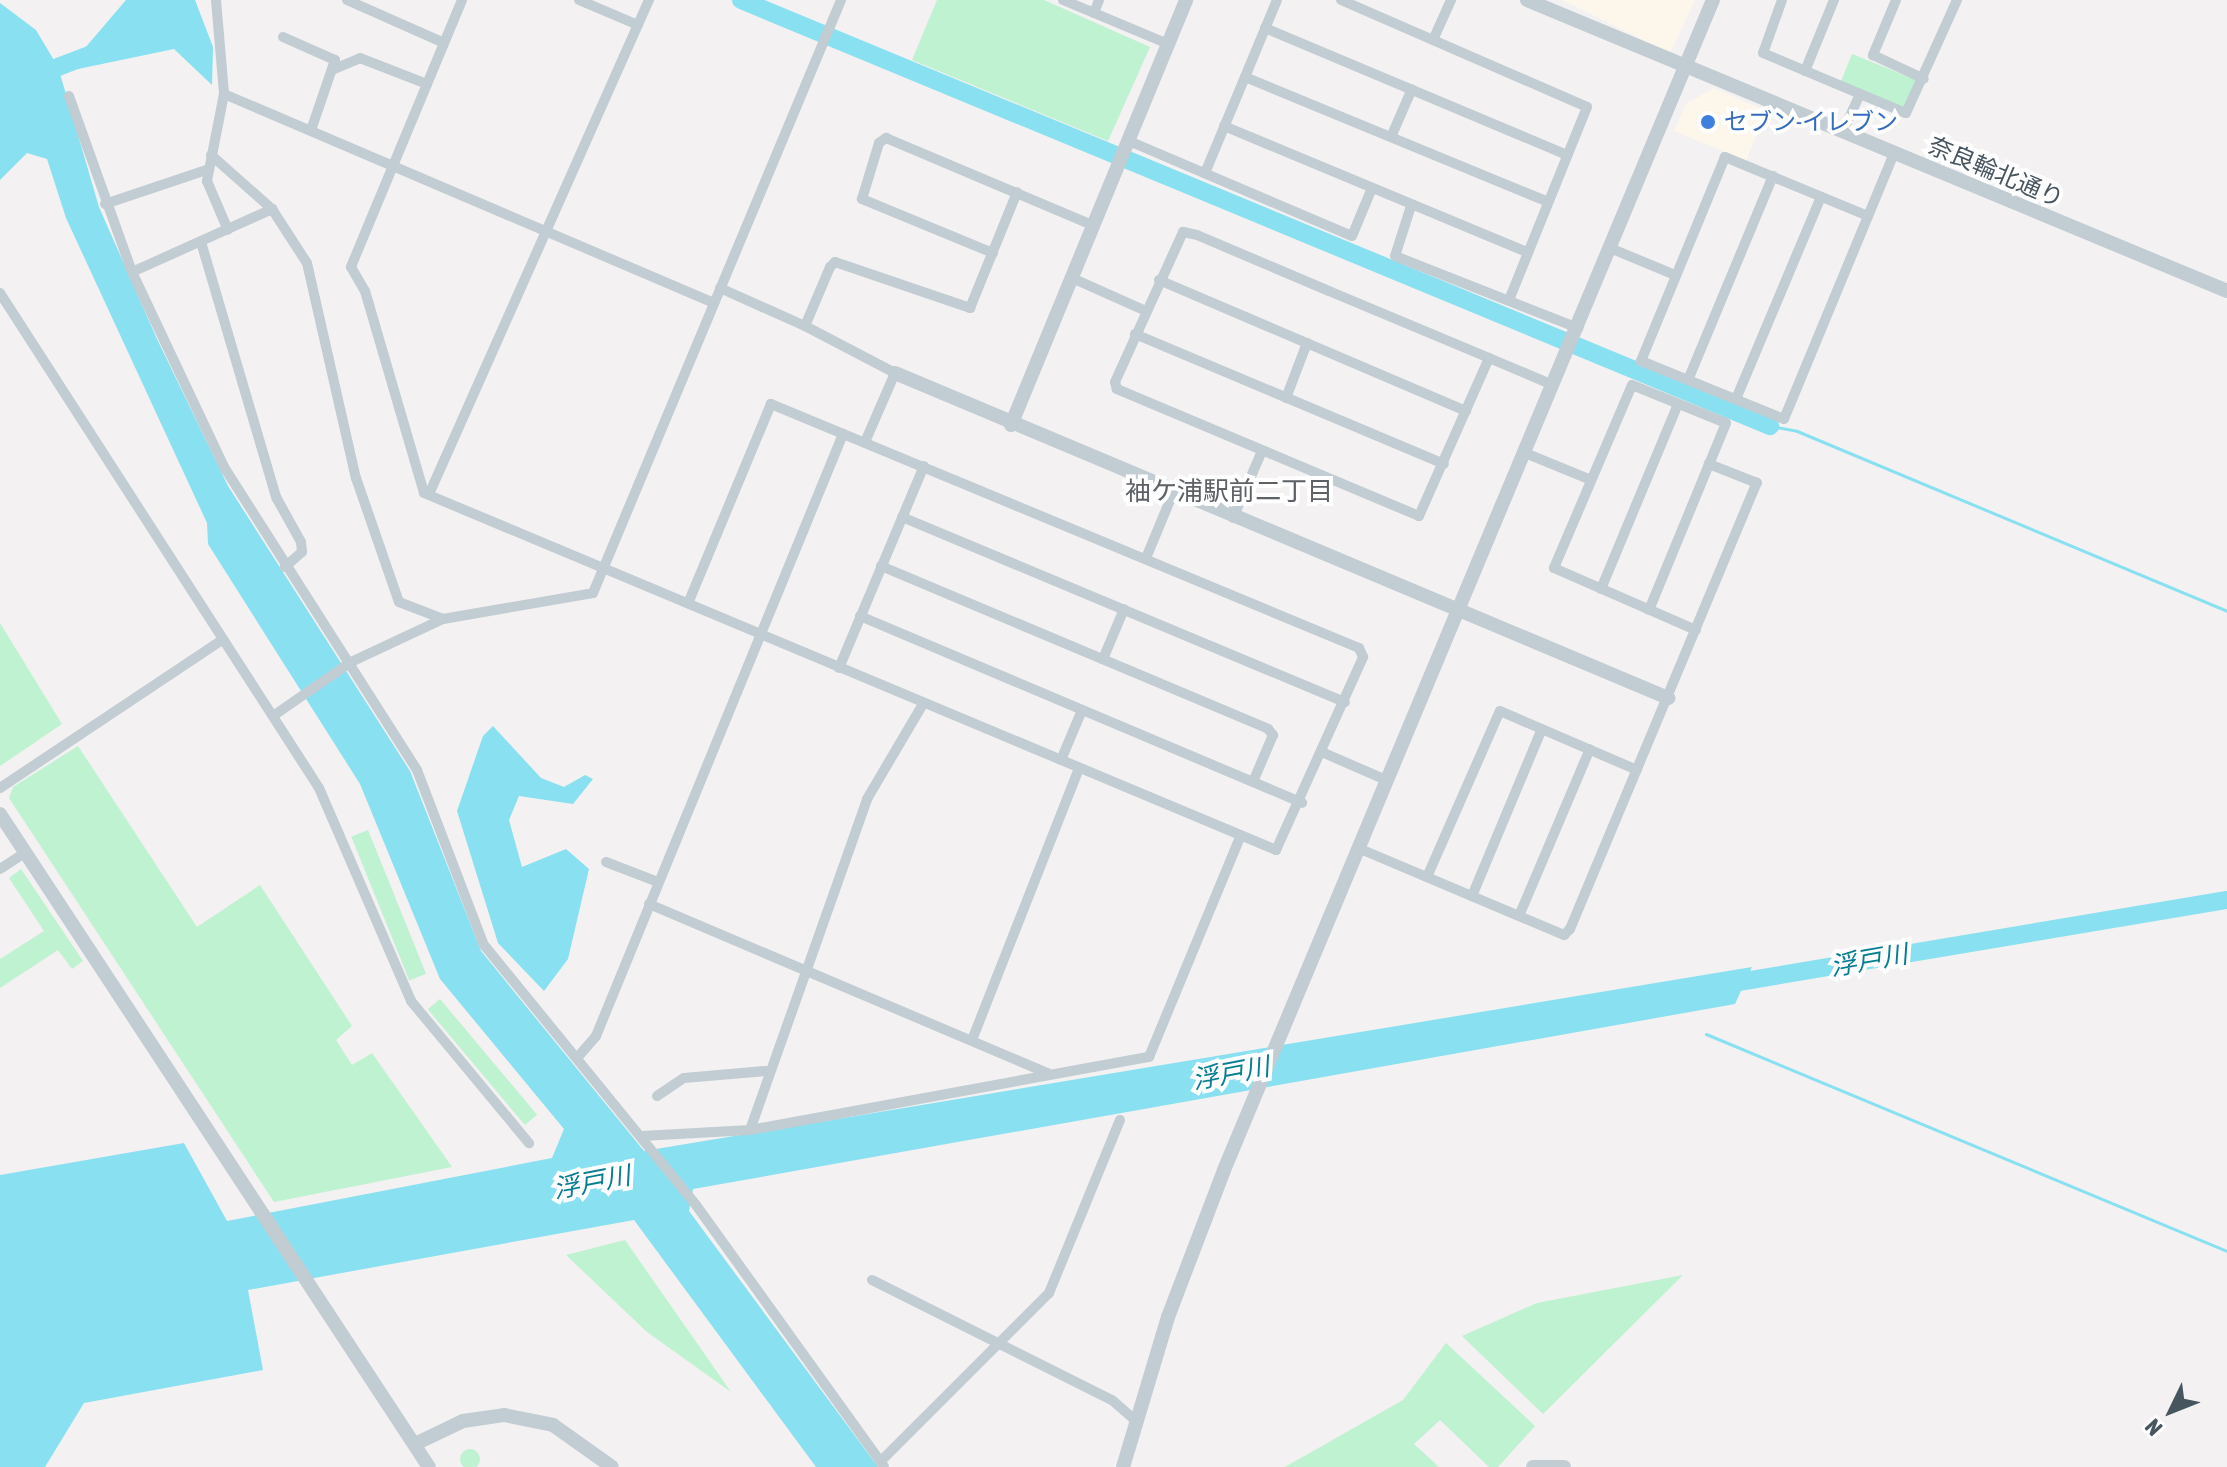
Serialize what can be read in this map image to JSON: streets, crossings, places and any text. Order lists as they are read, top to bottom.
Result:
{
  "streets": {
    "street": ["奈良輪北通り"]
  },
  "districts": ["袖ケ浦駅前二丁目"],
  "water": ["浮戸川"],
  "places": ["セブン-イレブン"],
  "north": "bottom left"
}
